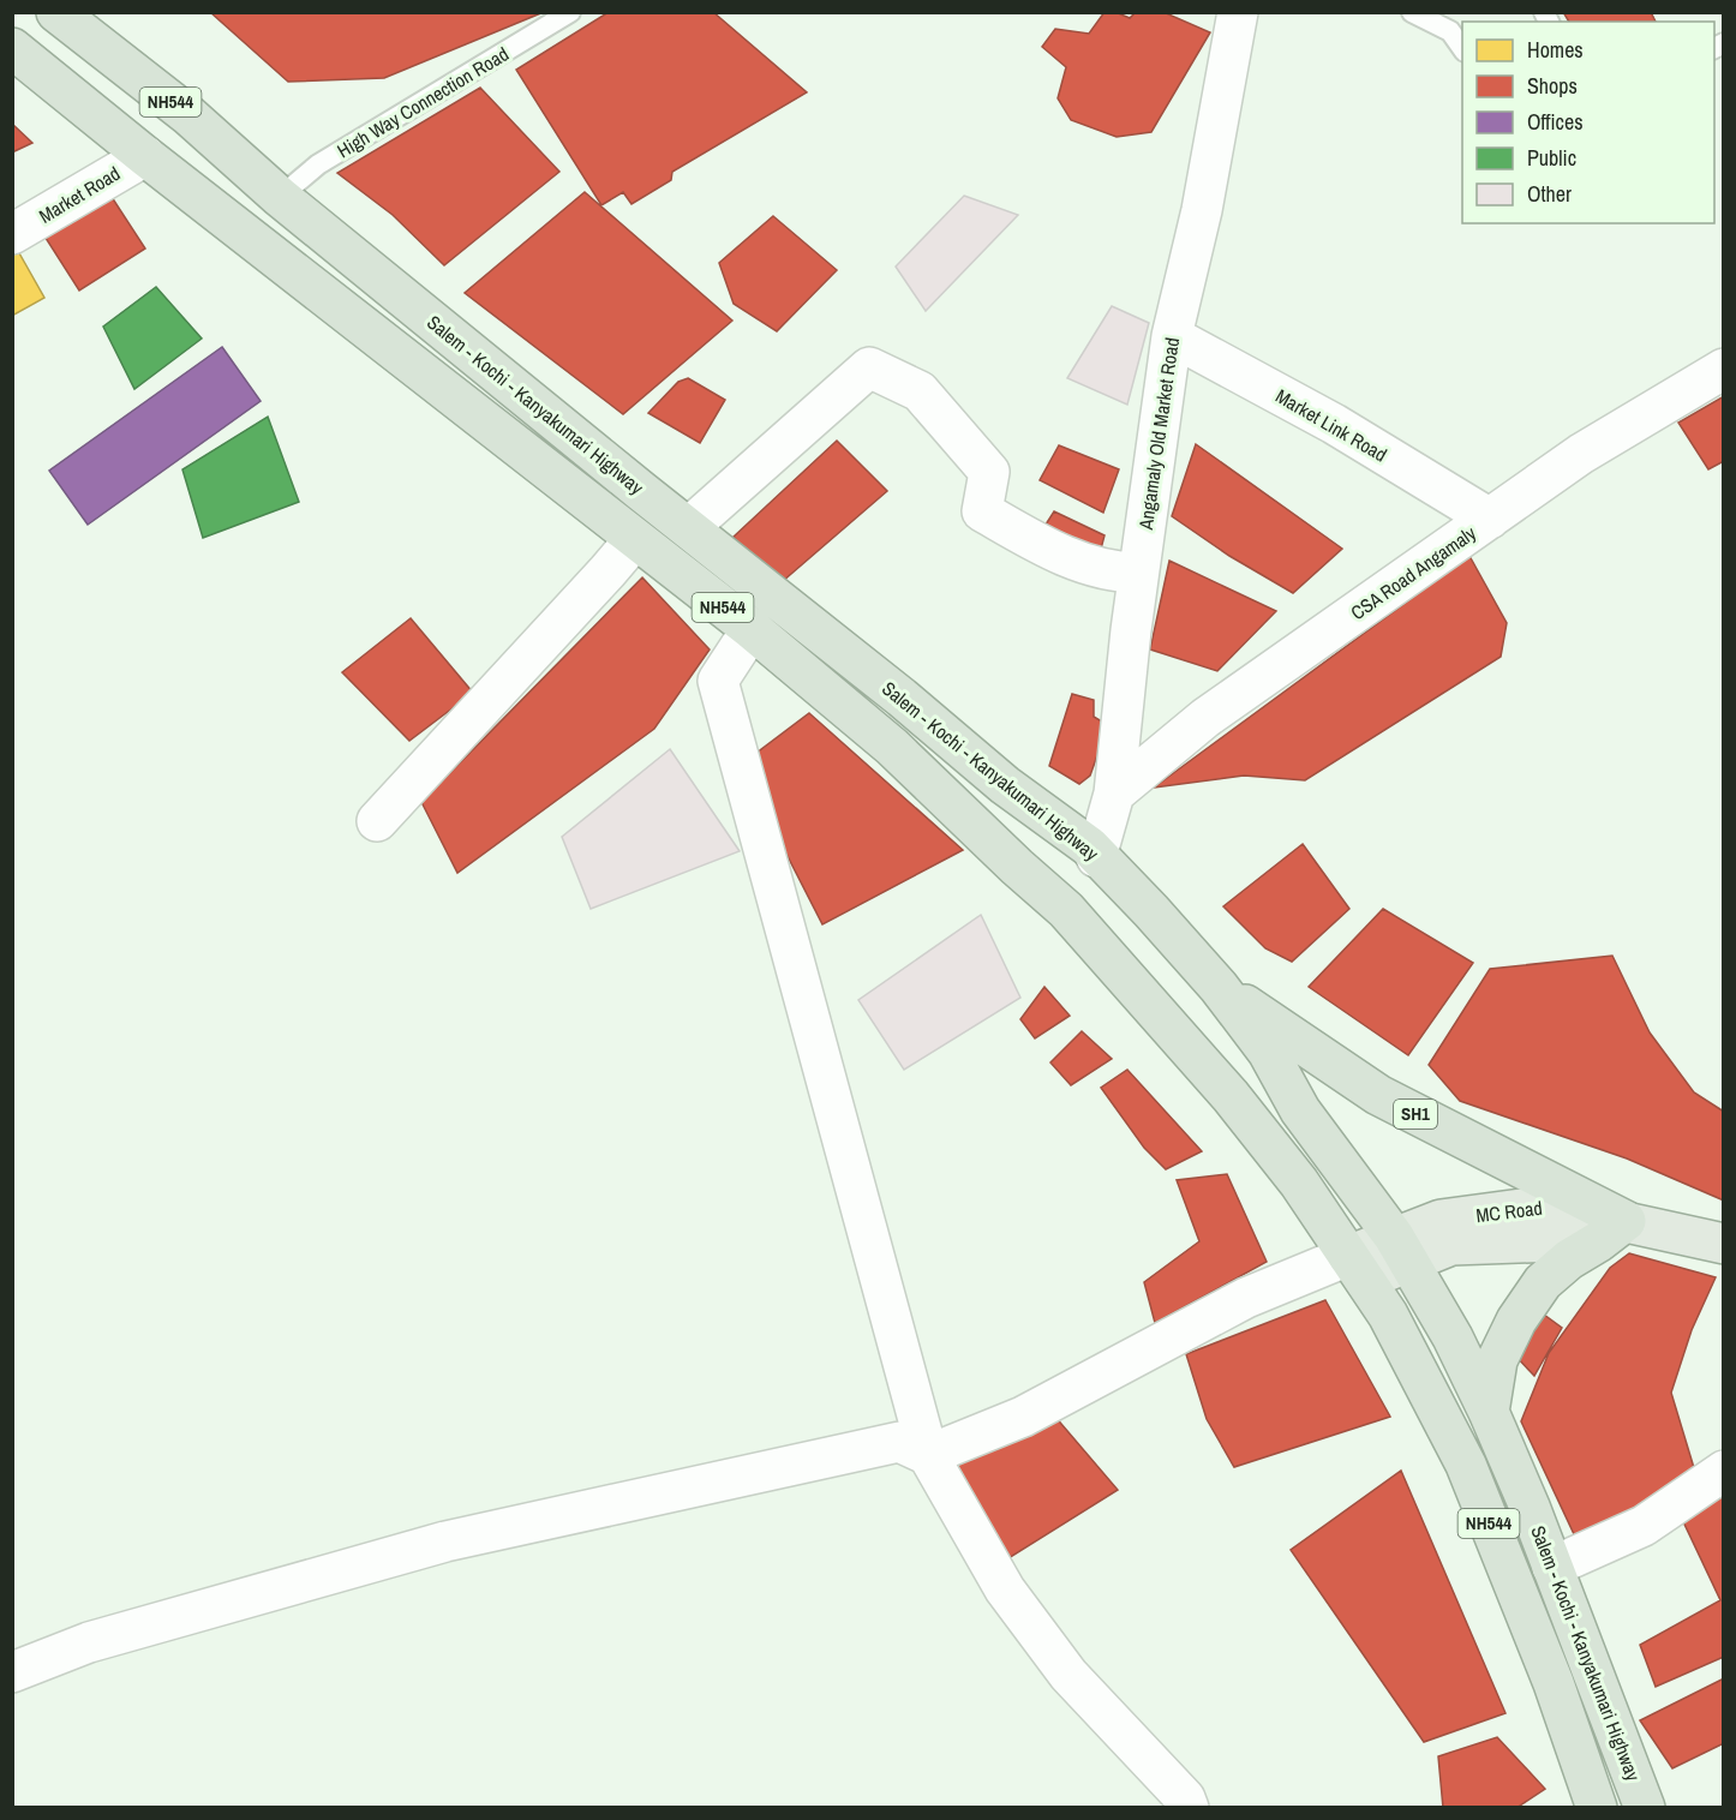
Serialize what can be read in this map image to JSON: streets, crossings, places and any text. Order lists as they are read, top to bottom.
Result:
{
  "streets": {
    "highway": ["NH544", "Salem - Kochi - Kanyakumari Highway", "SH1"],
    "main road": ["MC Road"],
    "street": [
      "Market Road",
      "Market Link Road",
      "Angamaly Old Market Road",
      "CSA Road Angamaly"
    ],
    "lane": ["High Way Connection Road"]
  },
  "crossings": [
    ["High Way Connection Road", "Salem - Kochi - Kanyakumari Highway"],
    ["Market Road", "Salem - Kochi - Kanyakumari Highway"],
    ["Salem - Kochi - Kanyakumari Highway", "Angamaly Old Market Road"],
    ["Salem - Kochi - Kanyakumari Highway", "SH1"],
    ["Salem - Kochi - Kanyakumari Highway", "MC Road"],
    ["Market Link Road", "Angamaly Old Market Road"],
    ["Market Link Road", "CSA Road Angamaly"],
    ["Angamaly Old Market Road", "CSA Road Angamaly"],
    ["SH1", "MC Road"]
  ],
  "legend": [
    "Homes",
    "Shops",
    "Offices",
    "Public",
    "Other"
  ]
}
